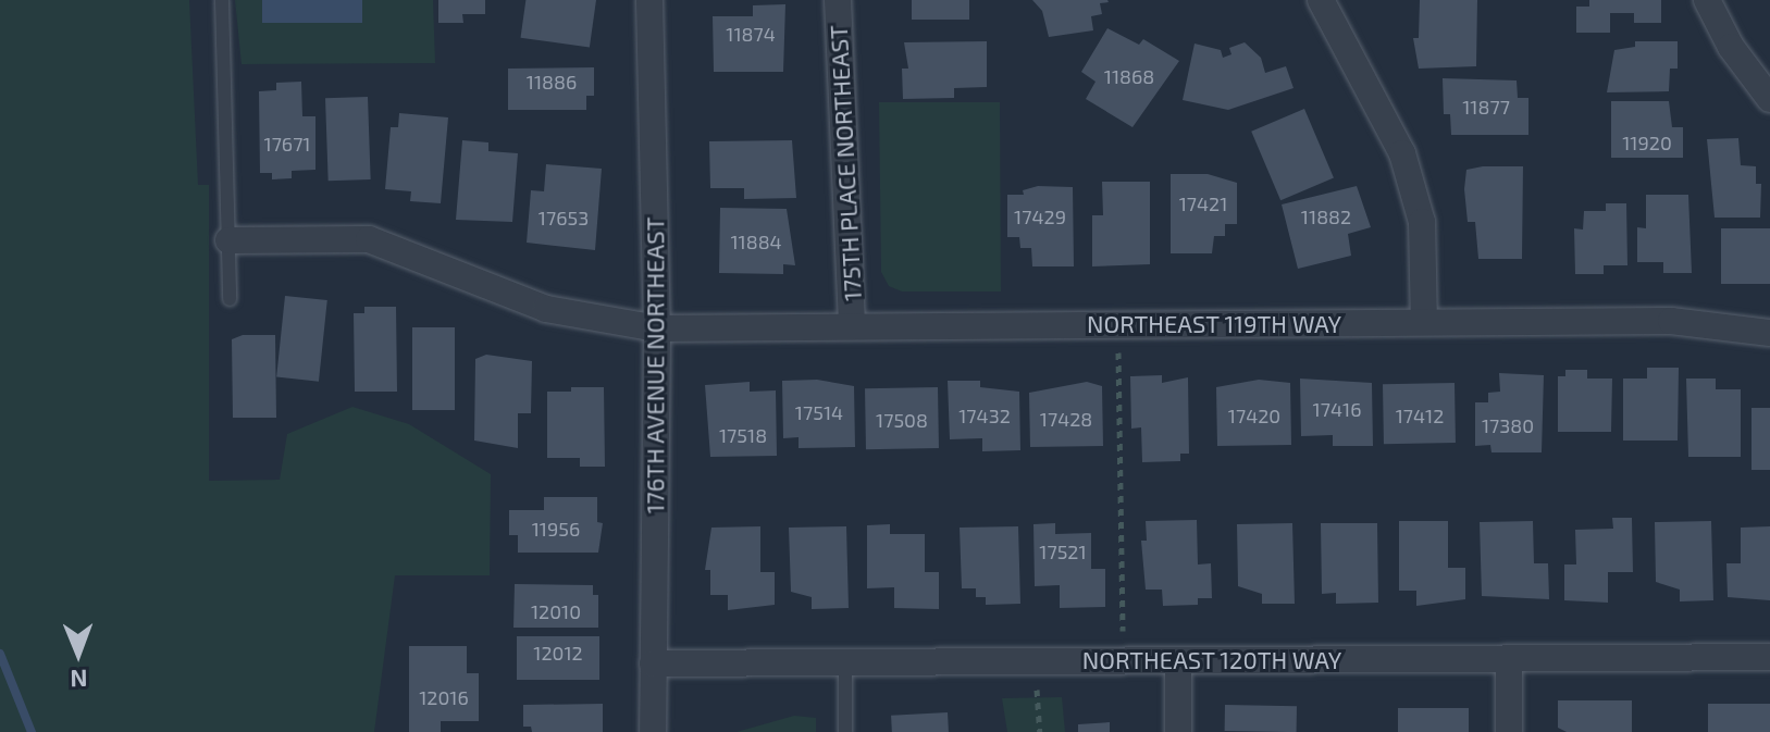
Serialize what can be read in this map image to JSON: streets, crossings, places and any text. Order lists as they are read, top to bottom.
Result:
{
  "streets": {
    "street": [
      "175TH PLACE NORTHEAST",
      "NORTHEAST 119TH WAY",
      "176TH AVENUE NORTHEAST",
      "NORTHEAST 120TH WAY"
    ]
  },
  "crossings": [
    ["175TH PLACE NORTHEAST", "NORTHEAST 119TH WAY"],
    ["NORTHEAST 119TH WAY", "176TH AVENUE NORTHEAST"],
    ["176TH AVENUE NORTHEAST", "NORTHEAST 120TH WAY"]
  ],
  "house_numbers": [
    "11874",
    "11868",
    "11886",
    "11877",
    "11920",
    "17671",
    "17421",
    "17429",
    "11882",
    "17653",
    "11884",
    "17416",
    "17514",
    "17432",
    "17420",
    "17412",
    "17428",
    "17508",
    "17380",
    "17518",
    "11956",
    "17521",
    "12010",
    "12012",
    "12016"
  ],
  "north": "bottom"
}
